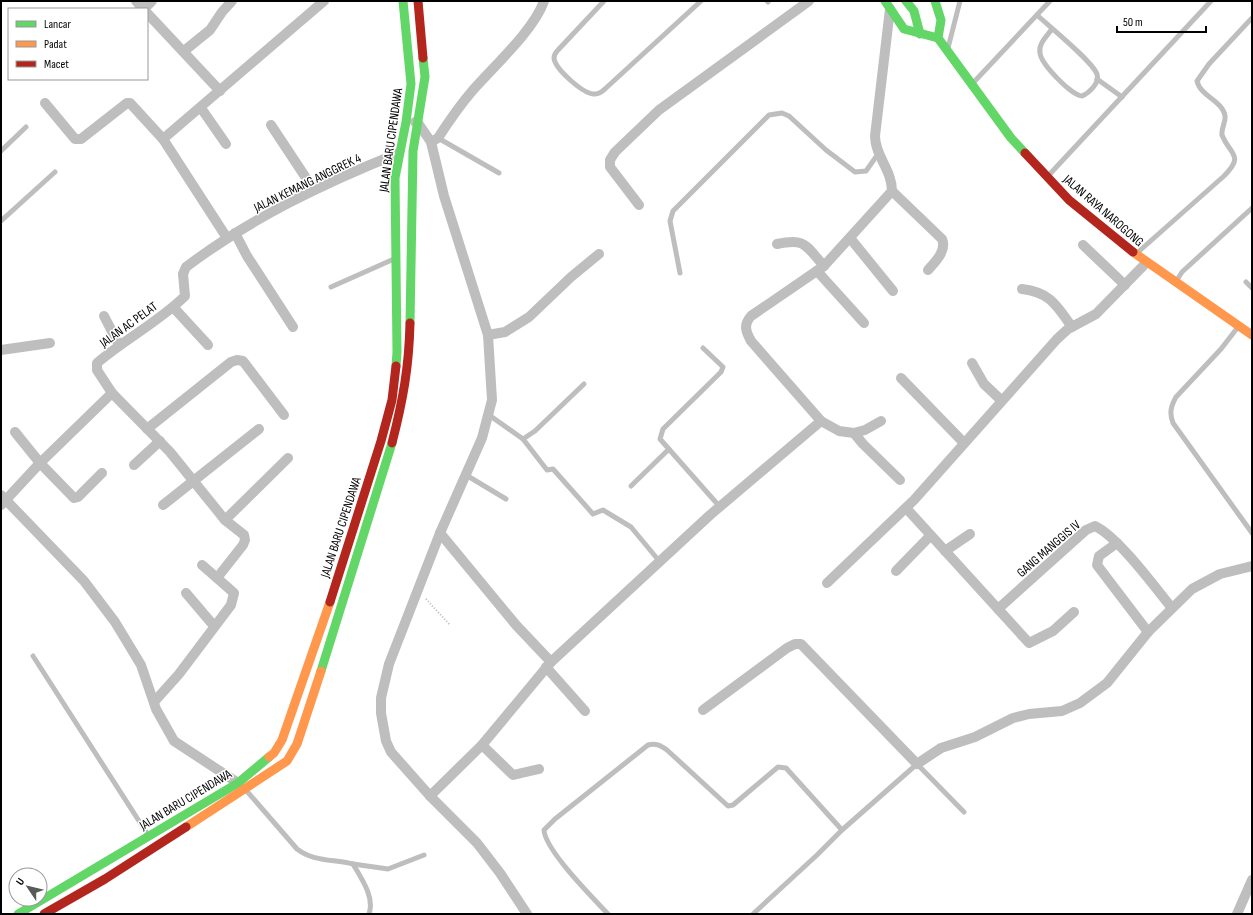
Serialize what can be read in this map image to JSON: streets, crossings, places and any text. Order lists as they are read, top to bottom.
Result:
{
  "streets": {
    "main road": ["JALAN BARU CIPENDAWA", "JALAN RAYA NAROGONG"],
    "street": ["JALAN KEMANG ANGGREK 4", "JALAN AC PELAT", "GANG MANGGIS IV"]
  },
  "crossings": [
    ["JALAN BARU CIPENDAWA", "JALAN KEMANG ANGGREK 4"],
    ["JALAN KEMANG ANGGREK 4", "JALAN AC PELAT"]
  ],
  "legend": ["Lancar", "Padat", "Macet"],
  "scale_bar": "50 m",
  "north": "top left"
}
